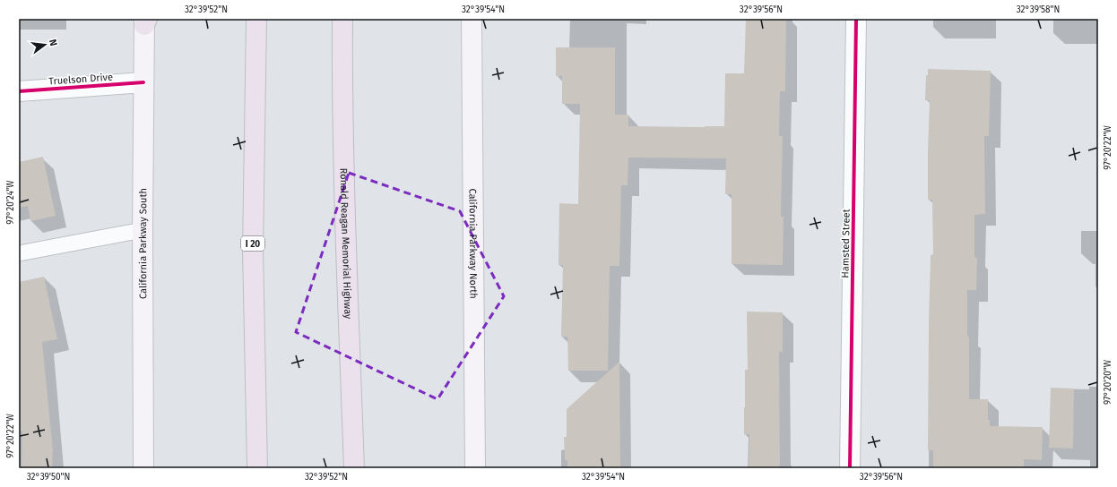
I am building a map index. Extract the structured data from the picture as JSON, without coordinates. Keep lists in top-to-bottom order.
{
  "streets": {
    "highway": ["I 20", "Ronald Reagan Memorial Highway"],
    "main road": ["California Parkway South", "California Parkway North"],
    "street": ["Truelson Drive", "Hamsted Street"]
  },
  "crossings": [
    ["Truelson Drive", "California Parkway South"]
  ],
  "north": "right",
  "coordinates": [
    "32°39'52\"N",
    "32°39'54\"N",
    "32°39'56\"N",
    "32°39'58\"N",
    "97°20'22\"W",
    "97°20'24\"W",
    "97°20'20\"W",
    "32°39'50\"N"
  ]
}
